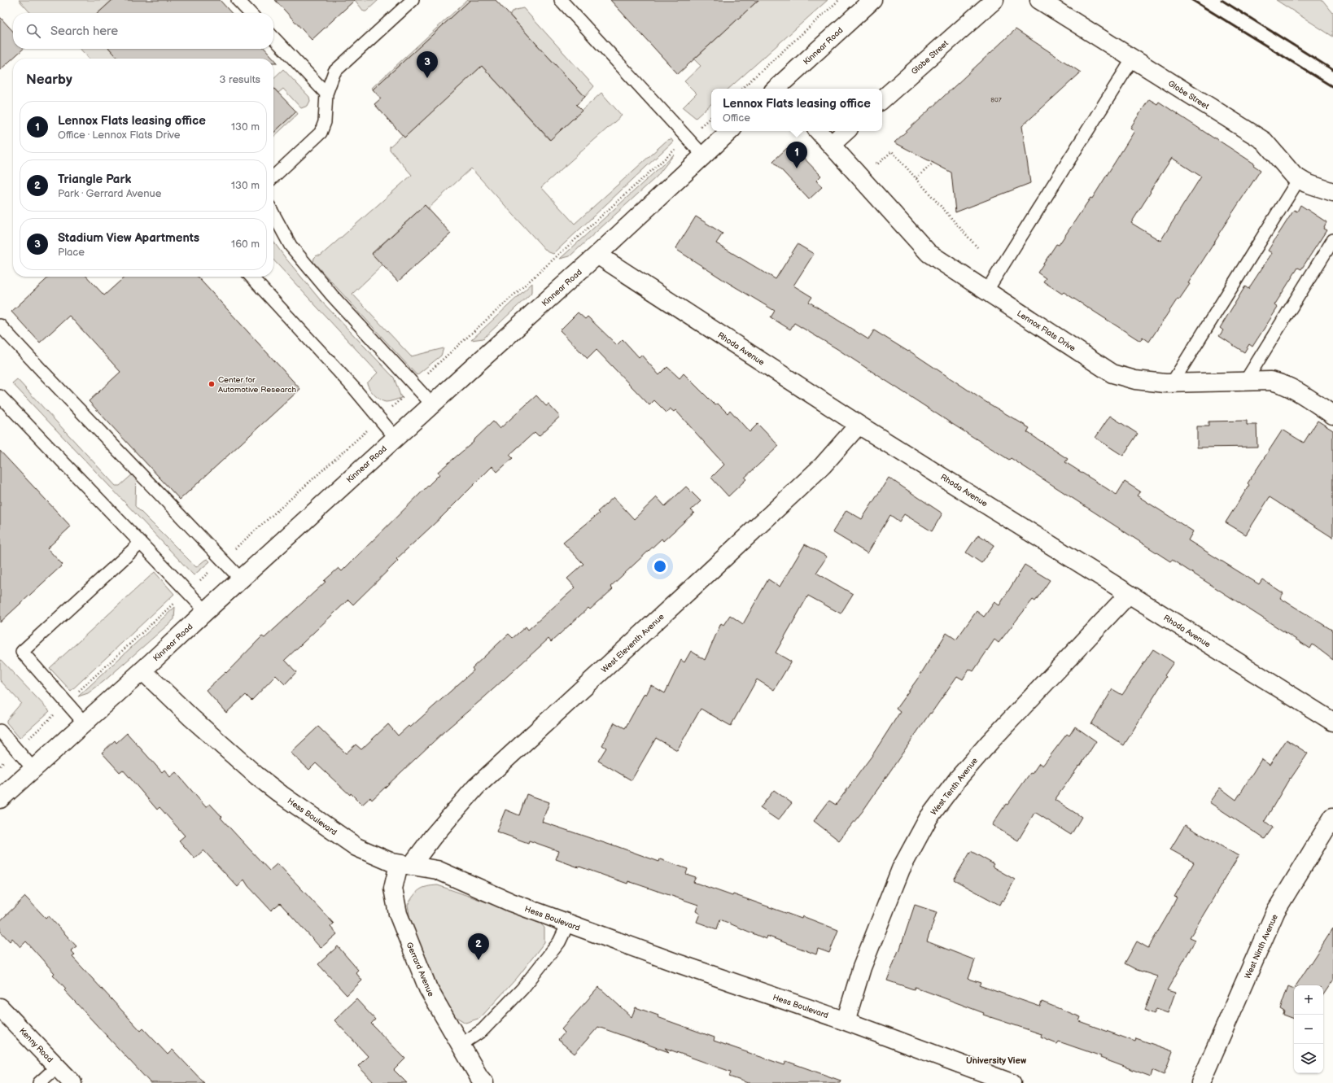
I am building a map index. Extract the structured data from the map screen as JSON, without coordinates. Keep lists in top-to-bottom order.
{
  "streets": {
    "street": [
      "Kinnear Road",
      "Globe Street",
      "Lennox Flats Drive",
      "Rhoda Avenue",
      "West Eleventh Avenue",
      "West Tenth Avenue",
      "Hess Boulevard",
      "West Ninth Avenue",
      "Gerrard Avenue",
      "Kenny Road"
    ]
  },
  "crossings": [
    ["Kinnear Road", "Rhoda Avenue"],
    ["Kinnear Road", "Hess Boulevard"],
    ["Rhoda Avenue", "West Eleventh Avenue"],
    ["Rhoda Avenue", "West Tenth Avenue"],
    ["West Eleventh Avenue", "Hess Boulevard"],
    ["West Eleventh Avenue", "Gerrard Avenue"],
    ["West Tenth Avenue", "Hess Boulevard"],
    ["Hess Boulevard", "Gerrard Avenue"]
  ],
  "districts": ["University View"],
  "places": ["Center for Automotive Research"],
  "house_numbers": ["807"],
  "page": {
    "search": "Search here",
    "pins": ["3", "1", "2"],
    "heading": ["Nearby", "3 results"],
    "popup": ["Lennox Flats leasing office", "Office"],
    "list": [
      {
        "mark": "1",
        "name": "Lennox Flats leasing office",
        "note": "Office · Lennox Flats Drive",
        "value": "130 m"
      },
      {
        "mark": "2",
        "name": "Triangle Park",
        "note": "Park · Gerrard Avenue",
        "value": "130 m"
      },
      {
        "mark": "3",
        "name": "Stadium View Apartments",
        "note": "Place",
        "value": "160 m"
      }
    ],
    "map_buttons": ["+", "−"]
  }
}
